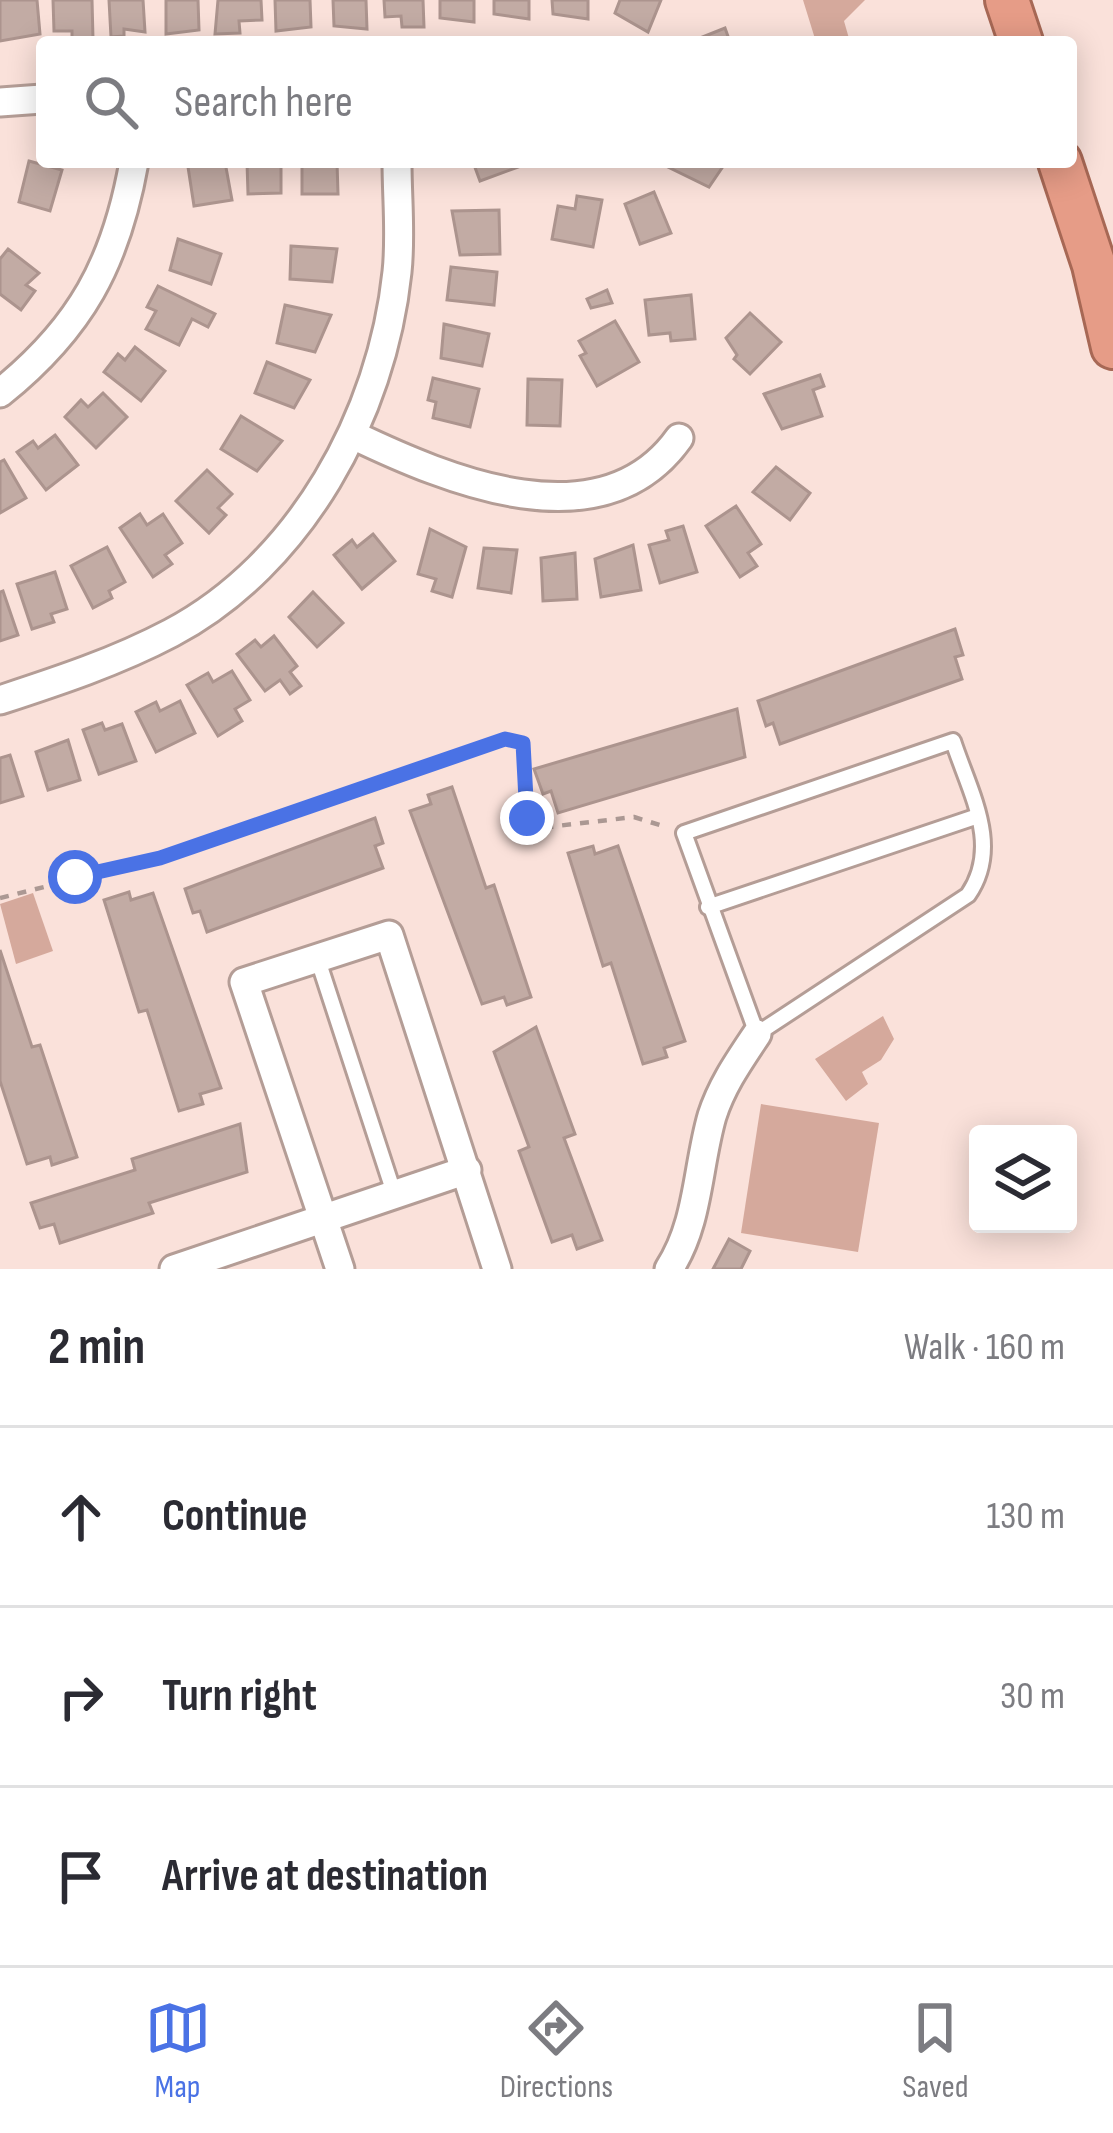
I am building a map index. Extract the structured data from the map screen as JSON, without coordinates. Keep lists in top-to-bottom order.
{
  "page": {
    "search": "Search here",
    "heading": ["2 min", "Walk · 160 m"],
    "list": [
      ["Continue", "130 m"],
      ["Turn right", "30 m"],
      "Arrive at destination"
    ],
    "nav": ["Map", "Directions", "Saved"]
  }
}
